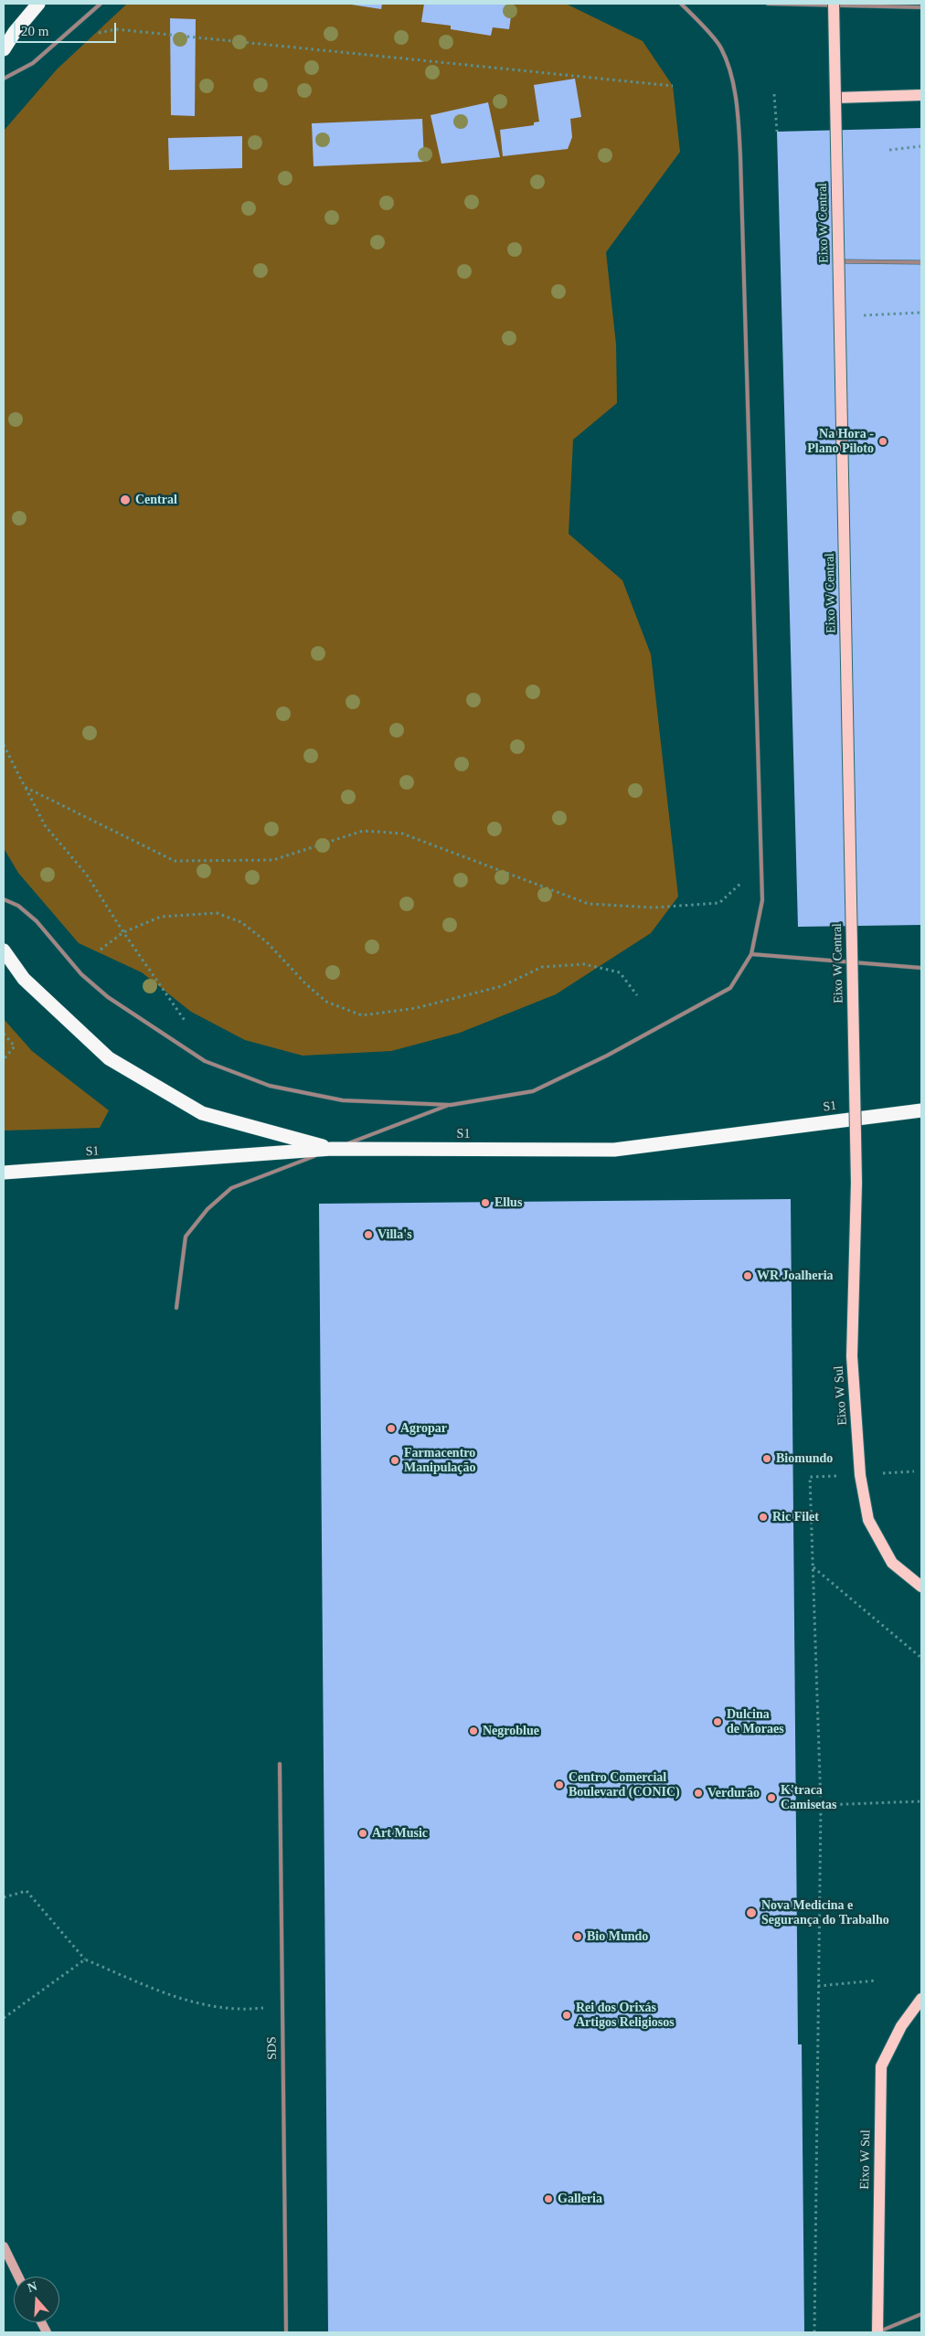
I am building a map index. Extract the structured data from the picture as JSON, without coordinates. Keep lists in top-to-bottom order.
{
  "streets": {
    "highway": ["S1"],
    "main road": ["Eixo W Central", "Eixo W Sul"],
    "lane": ["SDS"]
  },
  "crossings": [
    ["Eixo W Central", "Eixo W Sul"]
  ],
  "places": [
    "Na Hora - Plano Piloto",
    "Central",
    "Ellus",
    "Villa's",
    "WR Joalheria",
    "Agropar",
    "Biomundo",
    "Farmacentro Manipulação",
    "Ric Filet",
    "Dulcina de Moraes",
    "Negroblue",
    "Centro Comercial Boulevard (CONIC)",
    "Verdurão",
    "K'traca Camisetas",
    "Art Music",
    "Nova Medicina e Segurança do Trabalho",
    "Bio Mundo",
    "Rei dos Orixás Artigos Religiosos",
    "Galleria"
  ],
  "scale_bar": "20 m",
  "north": "top"
}
